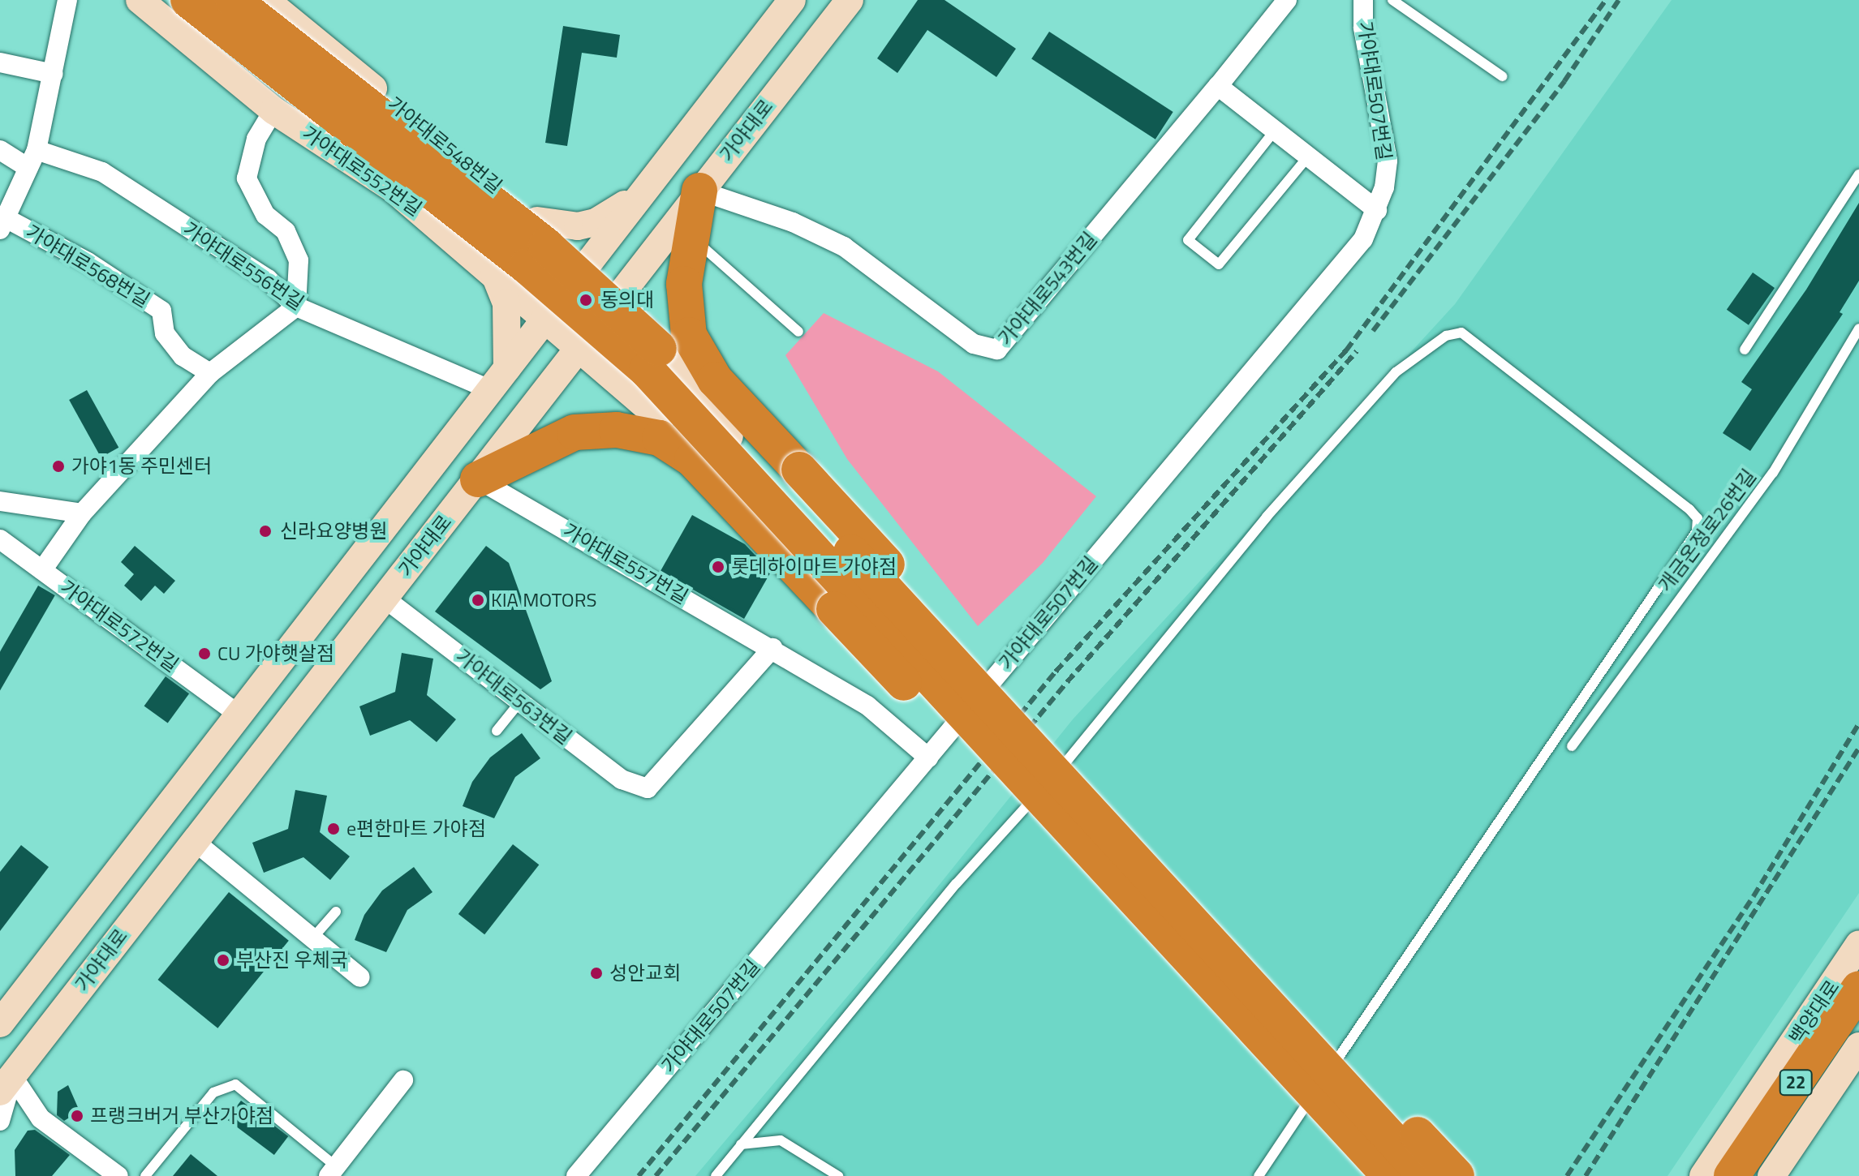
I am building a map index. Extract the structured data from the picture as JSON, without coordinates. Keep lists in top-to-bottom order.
{
  "streets": {
    "highway": ["22"],
    "main road": [
      "가야대로",
      "가야대로548번길",
      "가야대로552번길",
      "백양대로"
    ],
    "street": [
      "가야대로507번길",
      "가야대로568번길",
      "가야대로556번길",
      "가야대로543번길",
      "가야대로557번길",
      "가야대로572번길",
      "가야대로563번길"
    ],
    "lane": ["개금온정로26번길"]
  },
  "crossings": [
    ["가야대로507번길", "가야대로557번길"],
    ["가야대로", "가야대로548번길"],
    ["가야대로", "가야대로552번길"],
    ["가야대로", "가야대로543번길"],
    ["가야대로", "가야대로557번길"],
    ["가야대로", "가야대로563번길"],
    ["가야대로548번길", "가야대로552번길"],
    ["가야대로557번길", "가야대로563번길"]
  ],
  "places": [
    "동의대",
    "가야1동 주민센터",
    "신라요양병원",
    "롯데하이마트 가야점",
    "KIA MOTORS",
    "CU 가야햇살점",
    "e편한마트 가야점",
    "부산진 우체국",
    "성안교회",
    "프랭크버거 부산가야점"
  ]
}
